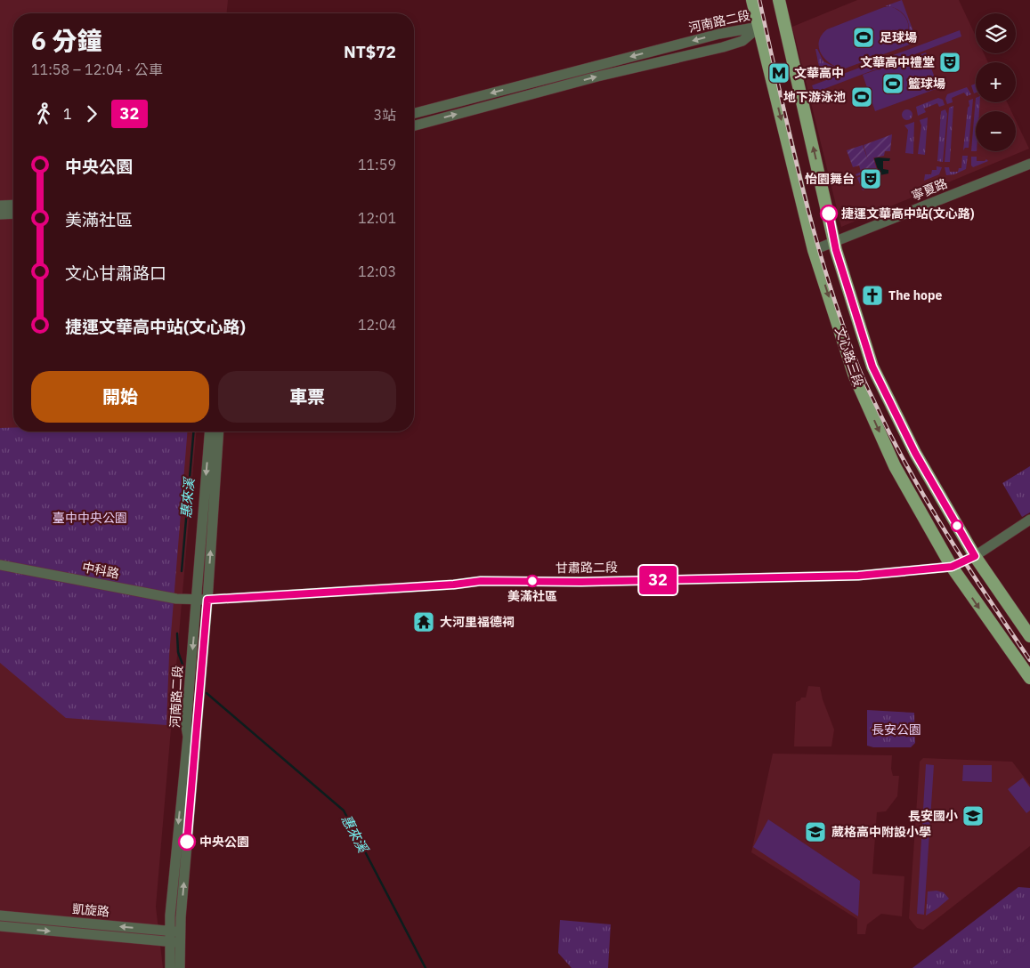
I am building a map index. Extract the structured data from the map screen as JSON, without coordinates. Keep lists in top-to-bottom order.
{
  "streets": {
    "main road": ["文心路三段"],
    "street": [
      "河南路二段",
      "寧夏路",
      "甘肅路二段",
      "中科路",
      "凱旋路"
    ]
  },
  "crossings": [
    ["河南路二段", "文心路三段"],
    ["河南路二段", "甘肅路二段"],
    ["河南路二段", "中科路"],
    ["河南路二段", "凱旋路"],
    ["寧夏路", "文心路三段"],
    ["文心路三段", "甘肅路二段"],
    ["甘肅路二段", "中科路"]
  ],
  "water": ["惠來溪"],
  "parks": ["臺中中央公園", "長安公園"],
  "places": {
    "sports": ["足球場", "籃球場", "地下游泳池"],
    "theatre": ["文華高中禮堂", "怡園舞台"],
    "metro station": ["文華高中"],
    "other": ["捷運文華高中站(文心路)", "美滿社區", "中央公園"],
    "church": ["The hope"],
    "temple": ["大河里福德祠"],
    "school or university": ["長安國小", "葳格高中附設小學"]
  },
  "lines": ["bus line 32"],
  "page": {
    "on_map": "32",
    "map_buttons": ["+", "−"],
    "heading": ["6 分鐘", "11:58 – 12:04 · 公車", "NT$72"],
    "legs": ["1", "32", "3站"],
    "list": [
      {
        "name": "中央公園",
        "value": "11:59"
      },
      {
        "name": "美滿社區",
        "value": "12:01"
      },
      {
        "name": "文心甘肅路口",
        "value": "12:03"
      },
      {
        "name": "捷運文華高中站(文心路)",
        "value": "12:04"
      }
    ],
    "buttons": ["開始", "車票"]
  }
}
